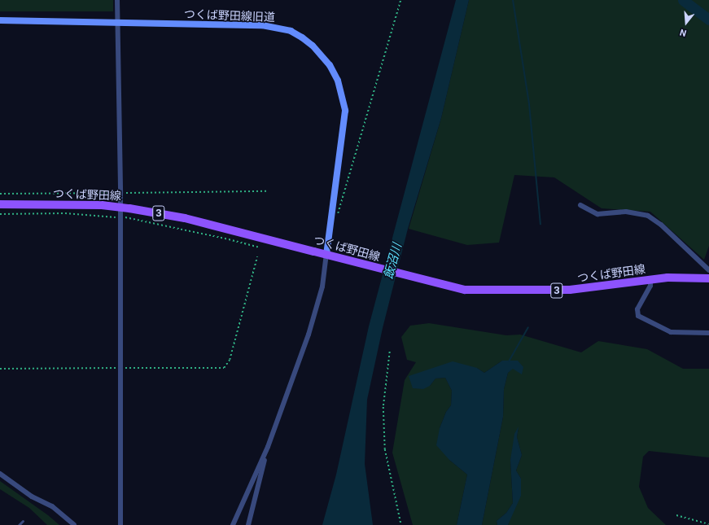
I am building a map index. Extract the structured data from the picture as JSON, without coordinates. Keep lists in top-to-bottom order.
{
  "streets": {
    "main road": ["つくば野田線", "3"],
    "street": ["つくば野田線旧道"]
  },
  "crossings": [
    ["つくば野田線旧道", "つくば野田線"]
  ],
  "water": ["飯沼川"],
  "north": "bottom"
}
